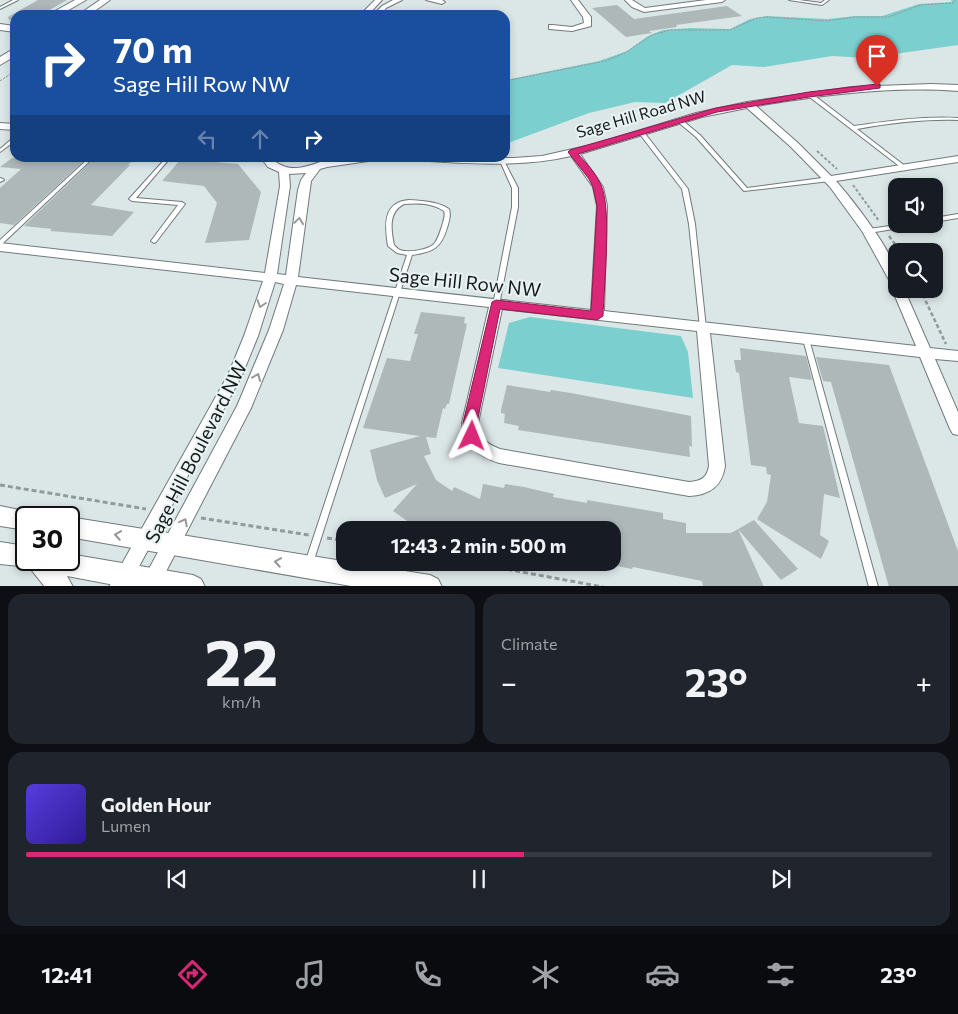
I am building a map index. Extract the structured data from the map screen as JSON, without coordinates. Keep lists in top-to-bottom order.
{
  "streets": {
    "street": ["Sage Hill Road NW", "Sage Hill Row NW", "Sage Hill Boulevard NW"]
  },
  "crossings": [
    ["Sage Hill Row NW", "Sage Hill Boulevard NW"]
  ],
  "page": {
    "turn": ["70 m", "Sage Hill Row NW"],
    "limit": "30",
    "trip": "12:43 · 2 min · 500 m",
    "tile": [
      ["22", "km/h"],
      "Climate"
    ],
    "heat": ["−", "23°", "+"],
    "song": ["Golden Hour", "Lumen"],
    "tabs": ["12:41", "23°"]
  }
}
